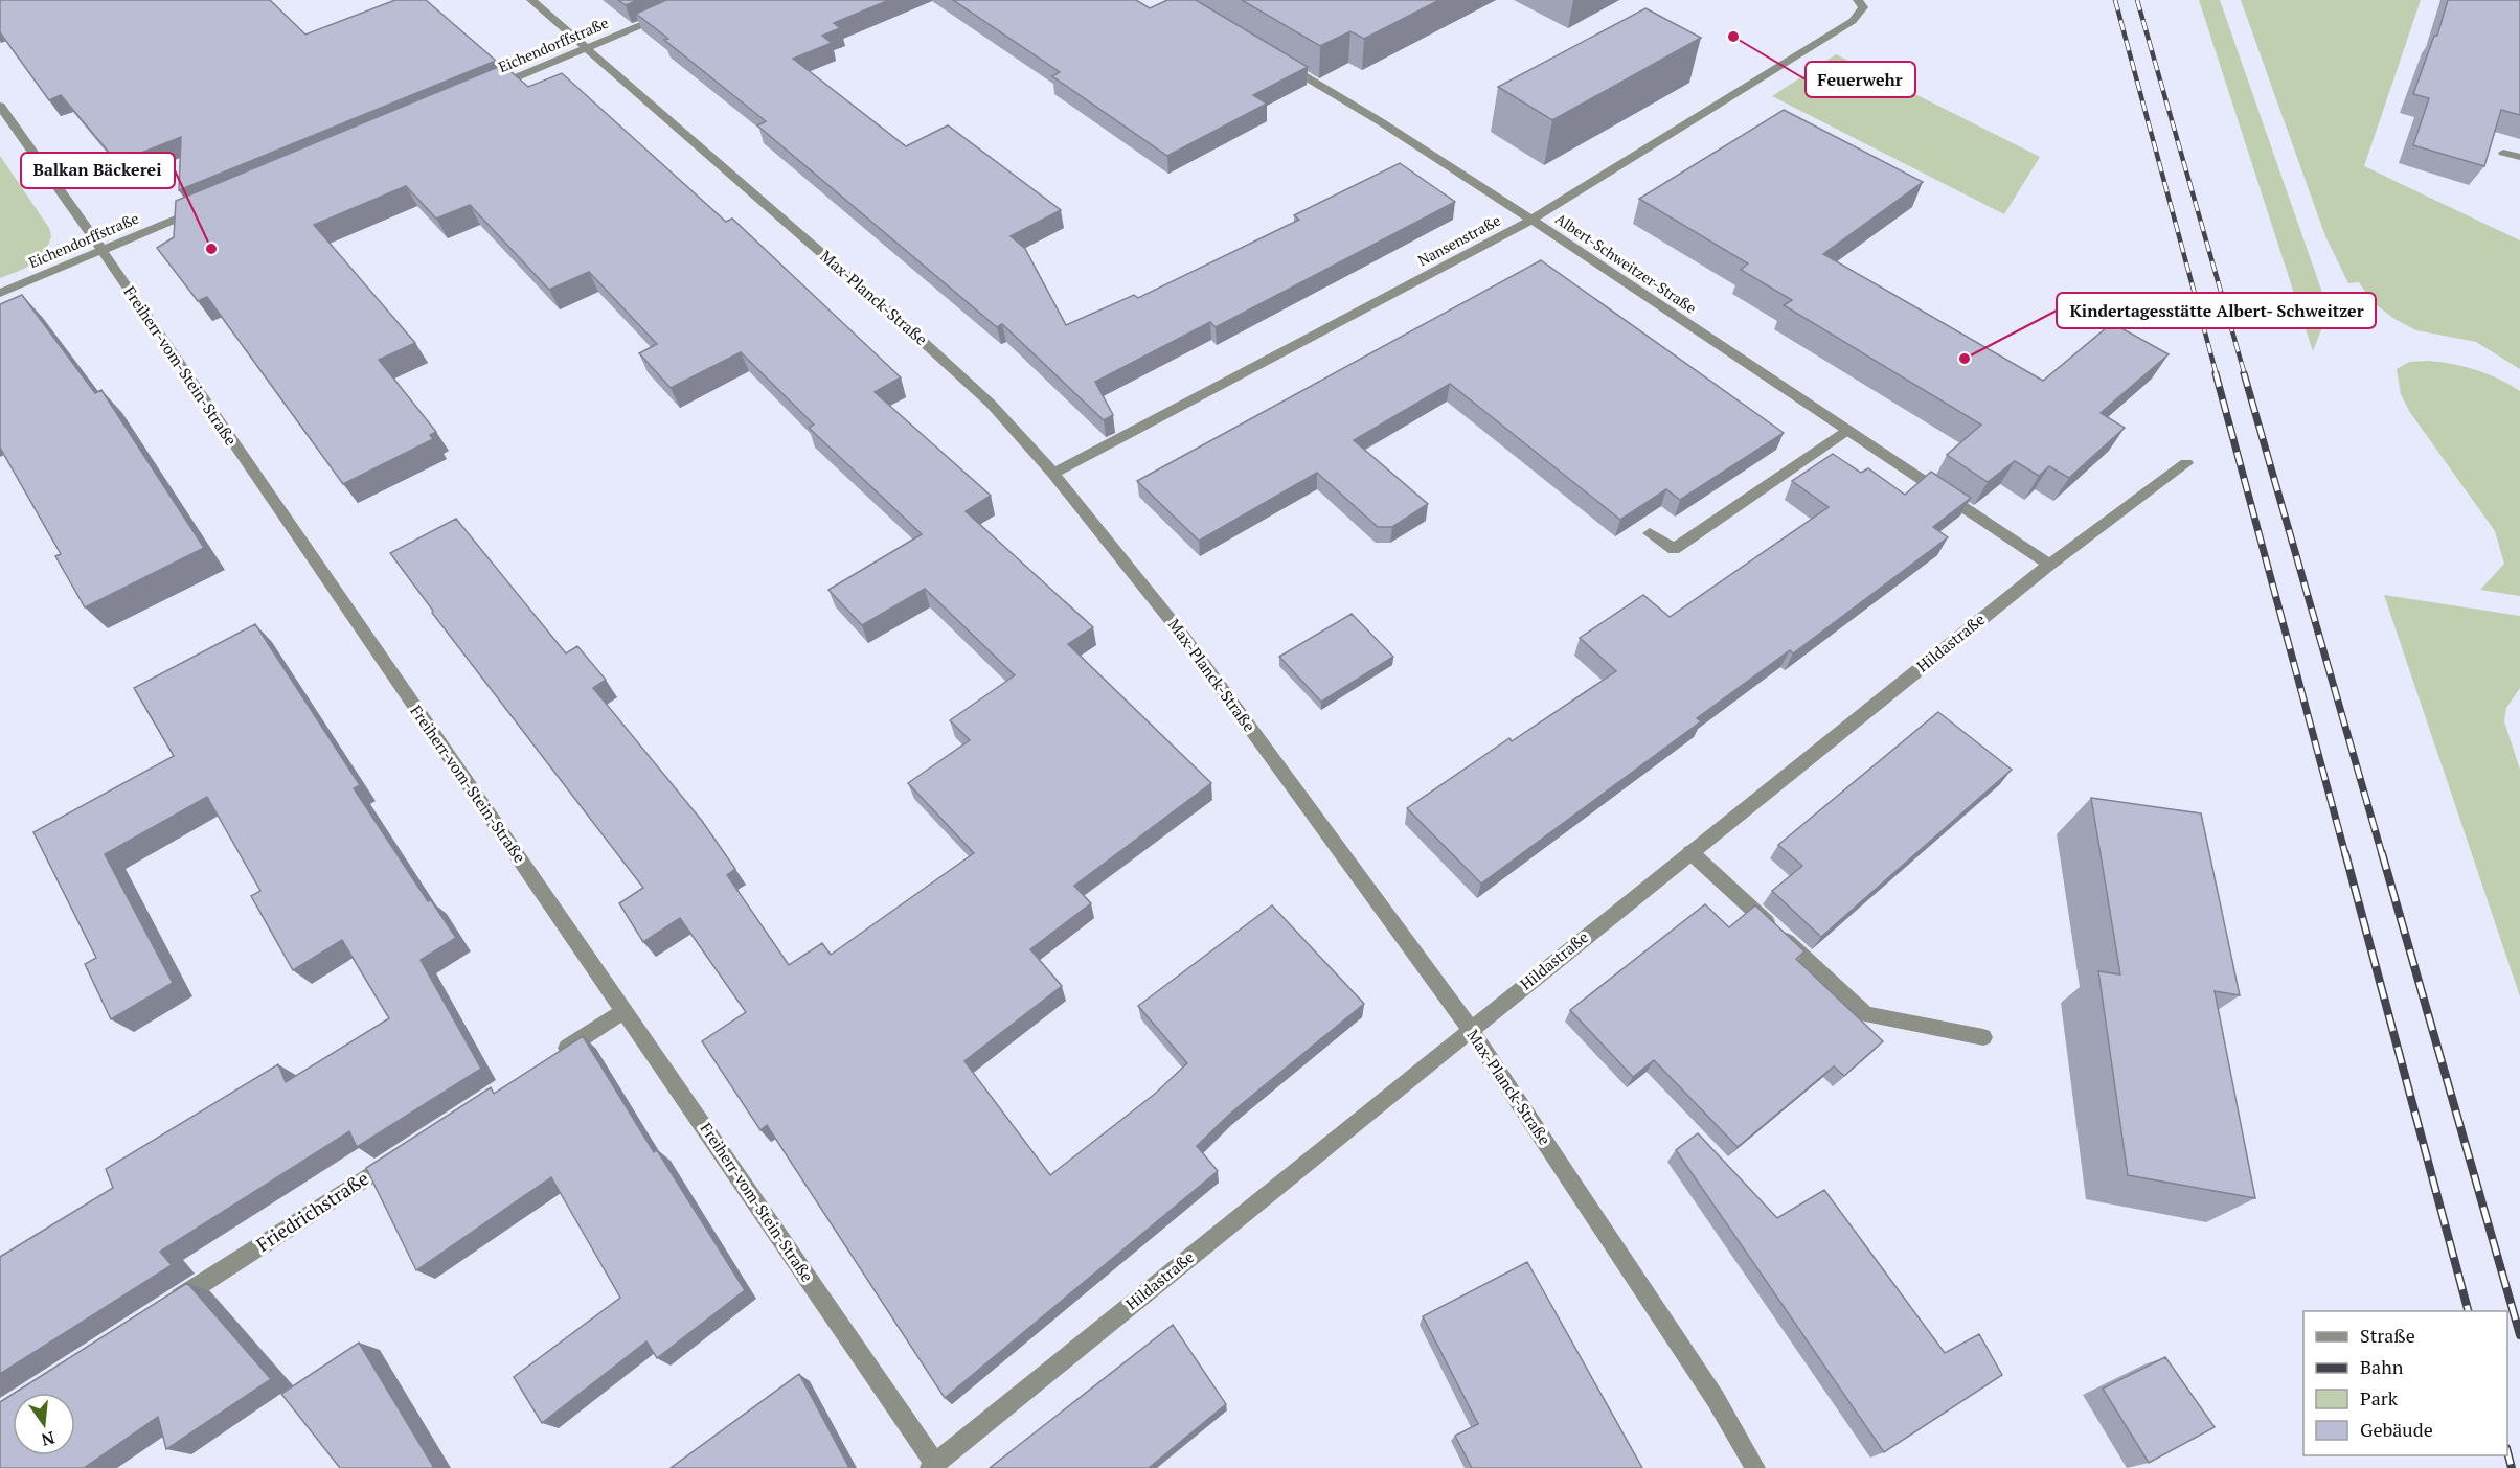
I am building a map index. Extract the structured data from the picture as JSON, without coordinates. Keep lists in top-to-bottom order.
{
  "streets": {
    "street": [
      "Eichendorffstraße",
      "Nansenstraße",
      "Albert-Schweitzer-Straße",
      "Max-Planck-Straße",
      "Freiherr-vom-Stein-Straße",
      "Hildastraße",
      "Friedrichstraße"
    ]
  },
  "crossings": [
    ["Eichendorffstraße", "Max-Planck-Straße"],
    ["Eichendorffstraße", "Freiherr-vom-Stein-Straße"],
    ["Nansenstraße", "Albert-Schweitzer-Straße"],
    ["Nansenstraße", "Max-Planck-Straße"],
    ["Albert-Schweitzer-Straße", "Hildastraße"],
    ["Max-Planck-Straße", "Hildastraße"],
    ["Freiherr-vom-Stein-Straße", "Hildastraße"]
  ],
  "places": ["Feuerwehr", "Balkan Bäckerei", "Kindertagesstätte Albert- Schweitzer"],
  "legend": [
    "Straße",
    "Bahn",
    "Park",
    "Gebäude"
  ],
  "north": "bottom"
}
